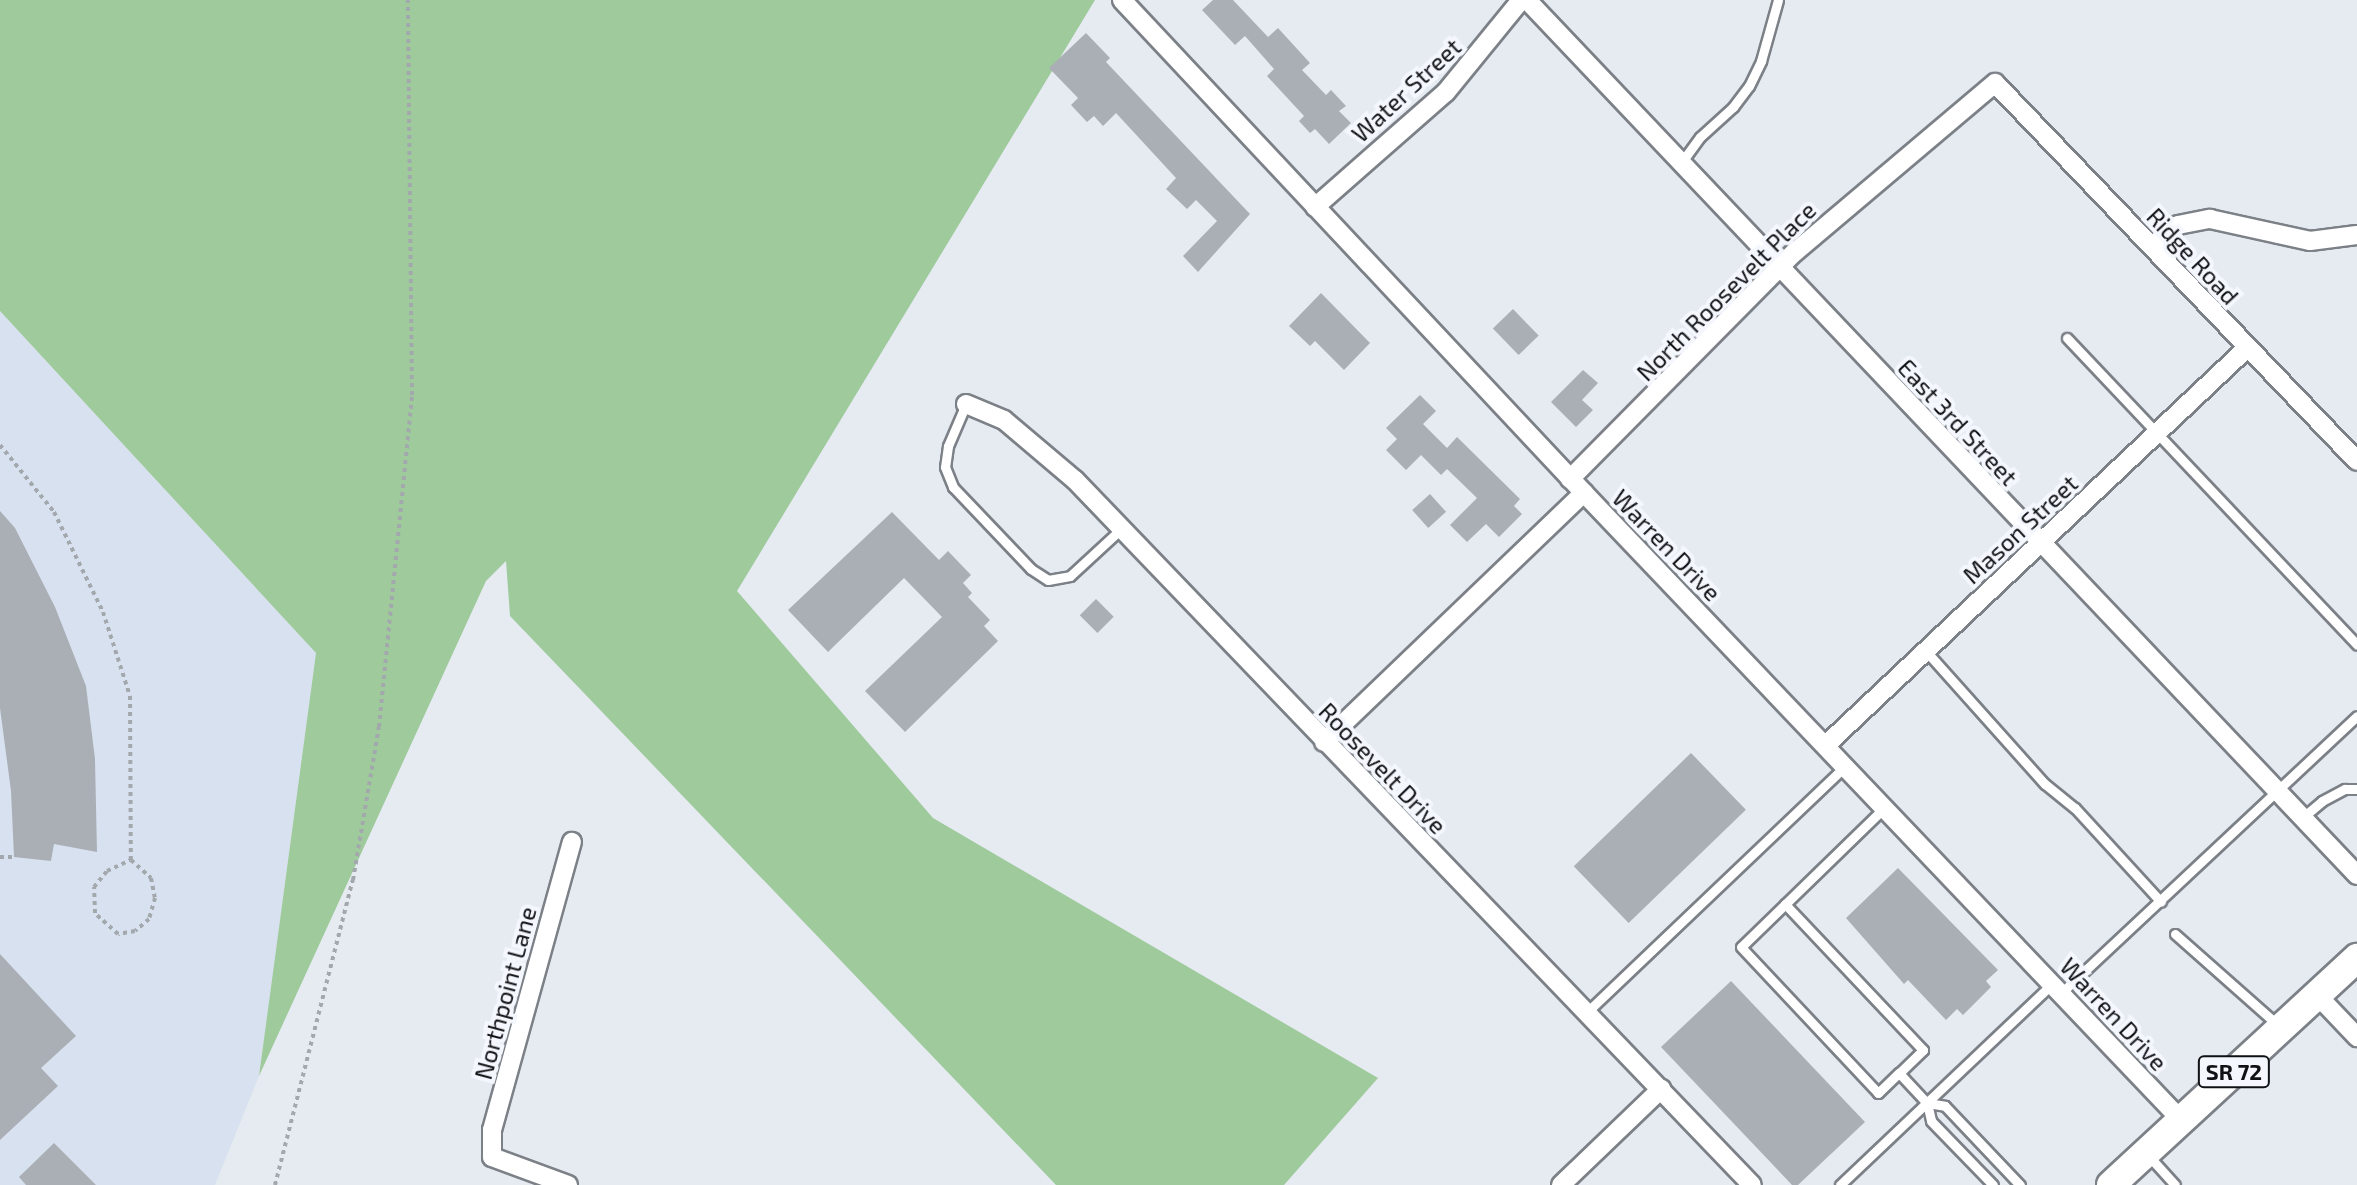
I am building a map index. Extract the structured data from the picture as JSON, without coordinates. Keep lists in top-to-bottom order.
{
  "streets": {
    "main road": ["SR 72"],
    "street": [
      "Water Street",
      "Ridge Road",
      "North Roosevelt Place",
      "East 3rd Street",
      "Mason Street",
      "Warren Drive",
      "Roosevelt Drive",
      "Northpoint Lane"
    ]
  },
  "crossings": [
    ["Water Street", "East 3rd Street"],
    ["Water Street", "Warren Drive"],
    ["Ridge Road", "North Roosevelt Place"],
    ["Ridge Road", "Mason Street"],
    ["North Roosevelt Place", "East 3rd Street"],
    ["North Roosevelt Place", "Warren Drive"],
    ["East 3rd Street", "Mason Street"],
    ["Mason Street", "Warren Drive"],
    ["Warren Drive", "SR 72"]
  ]
}
